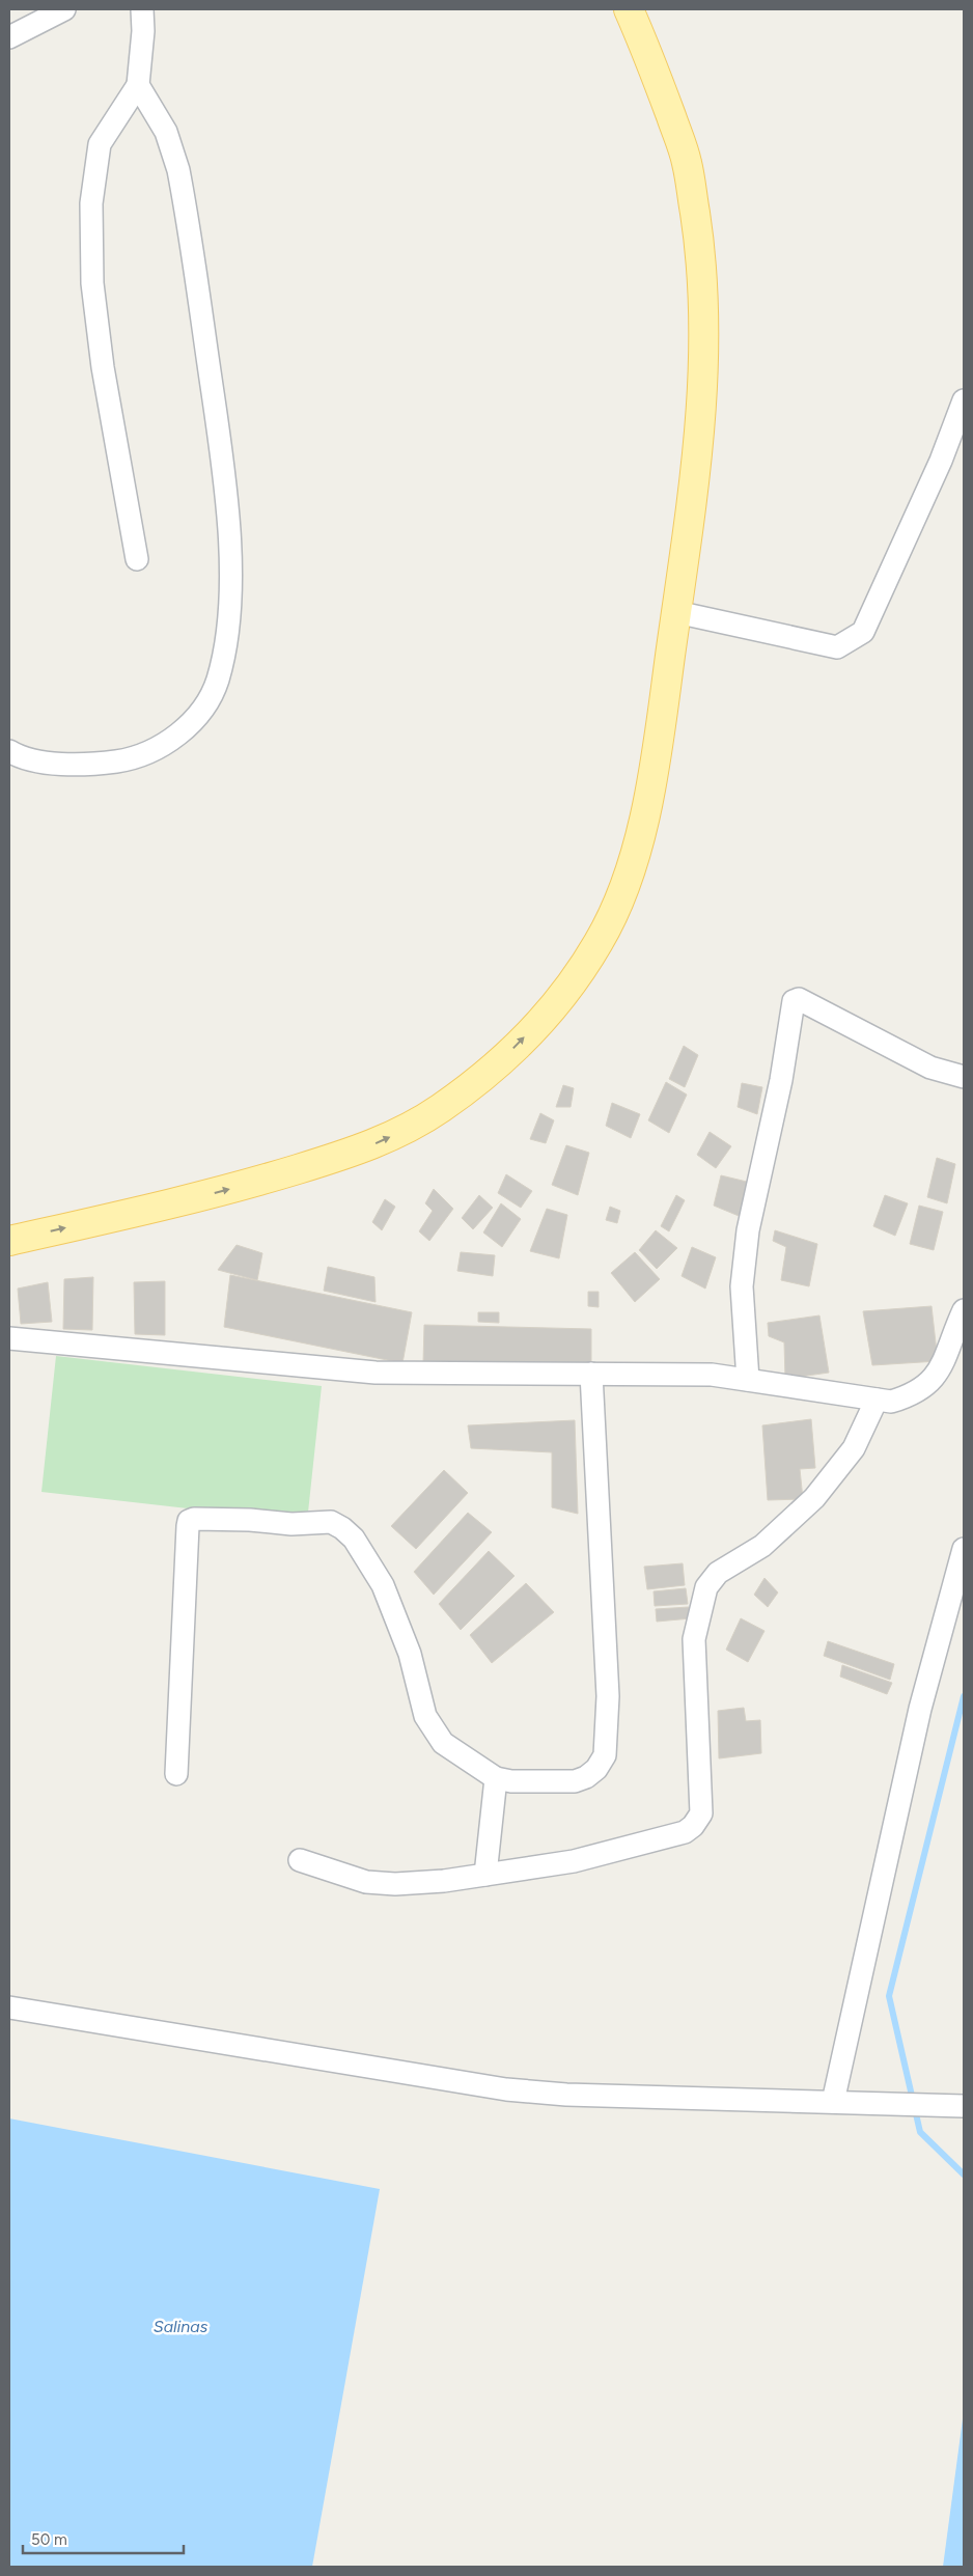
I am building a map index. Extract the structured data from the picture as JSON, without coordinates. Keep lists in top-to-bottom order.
{
  "water": ["Salinas"],
  "scale_bar": "50 m"
}
